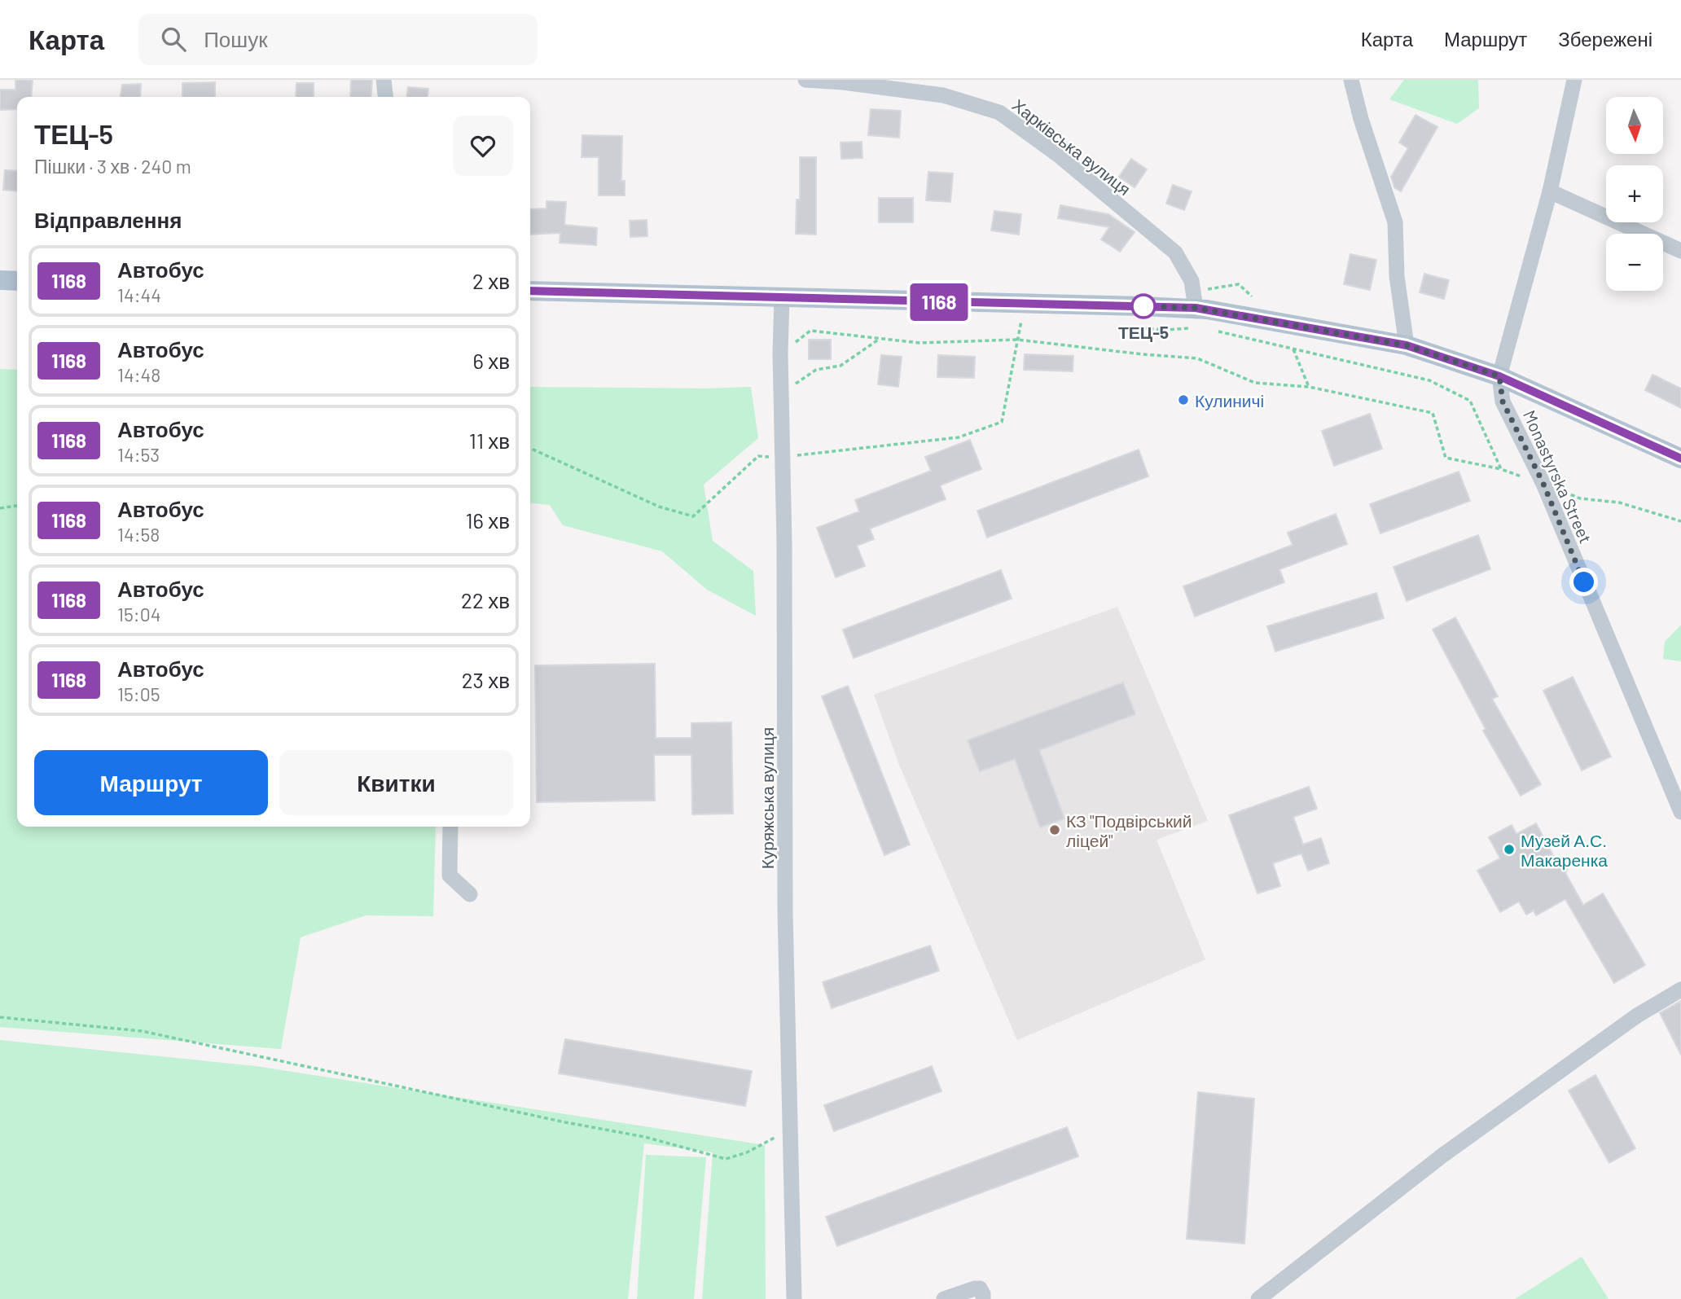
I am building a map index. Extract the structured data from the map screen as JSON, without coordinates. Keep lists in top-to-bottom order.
{
  "streets": {
    "street": ["Харківська вулиця", "Monastyrska Street", "Куряжська вулиця"]
  },
  "places": [
    "ТЕЦ-5",
    "Кулиничі",
    "КЗ \"Подвірський ліцей\"",
    "Музей А.С. Макаренка"
  ],
  "lines": ["bus line 1168"],
  "north": "bottom",
  "page": {
    "header": "Карта",
    "search": "Пошук",
    "nav": ["Карта", "Маршрут", "Збережені"],
    "on_map": "1168",
    "map_buttons": ["+", "−"],
    "heading": [
      ["ТЕЦ-5", "Пішки · 3 хв · 240 m"],
      "Відправлення"
    ],
    "list": [
      {
        "mark": "1168",
        "name": "Автобус",
        "note": "14:44",
        "value": "2 хв"
      },
      {
        "mark": "1168",
        "name": "Автобус",
        "note": "14:48",
        "value": "6 хв"
      },
      {
        "mark": "1168",
        "name": "Автобус",
        "note": "14:53",
        "value": "11 хв"
      },
      {
        "mark": "1168",
        "name": "Автобус",
        "note": "14:58",
        "value": "16 хв"
      },
      {
        "mark": "1168",
        "name": "Автобус",
        "note": "15:04",
        "value": "22 хв"
      },
      {
        "mark": "1168",
        "name": "Автобус",
        "note": "15:05",
        "value": "23 хв"
      }
    ],
    "buttons": ["Маршрут", "Квитки"]
  }
}
